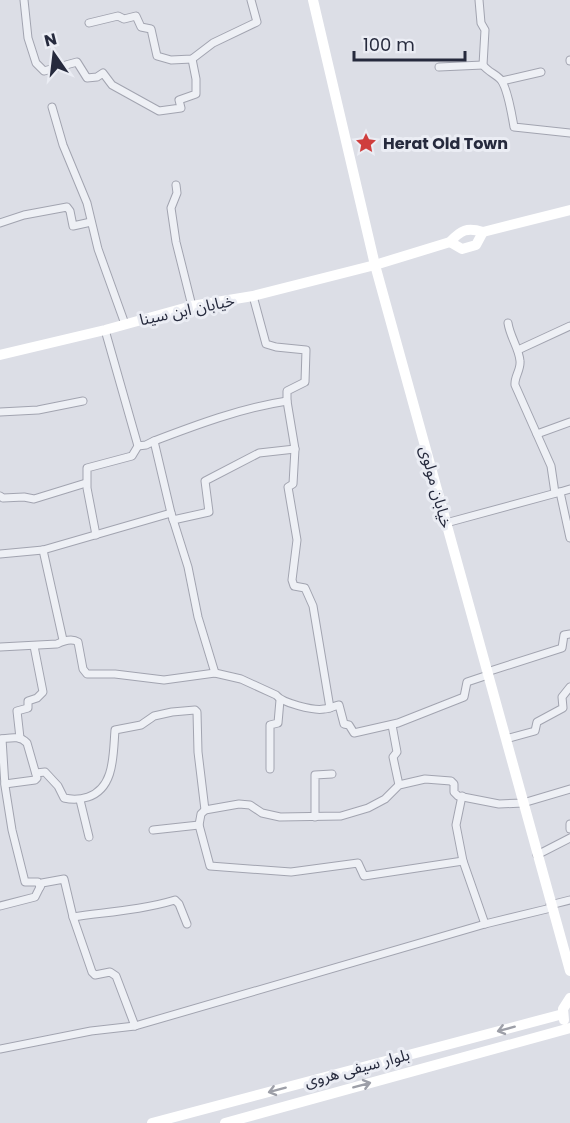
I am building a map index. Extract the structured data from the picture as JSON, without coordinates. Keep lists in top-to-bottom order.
{
  "streets": {
    "street": ["خیابان ابن سینا", "خیابان مولوی", "بلوار سیفی هروی"]
  },
  "crossings": [
    ["خیابان ابن سینا", "خیابان مولوی"]
  ],
  "places": {
    "place": ["Herat Old Town"]
  },
  "scale_bar": "100 m",
  "north": "top"
}
